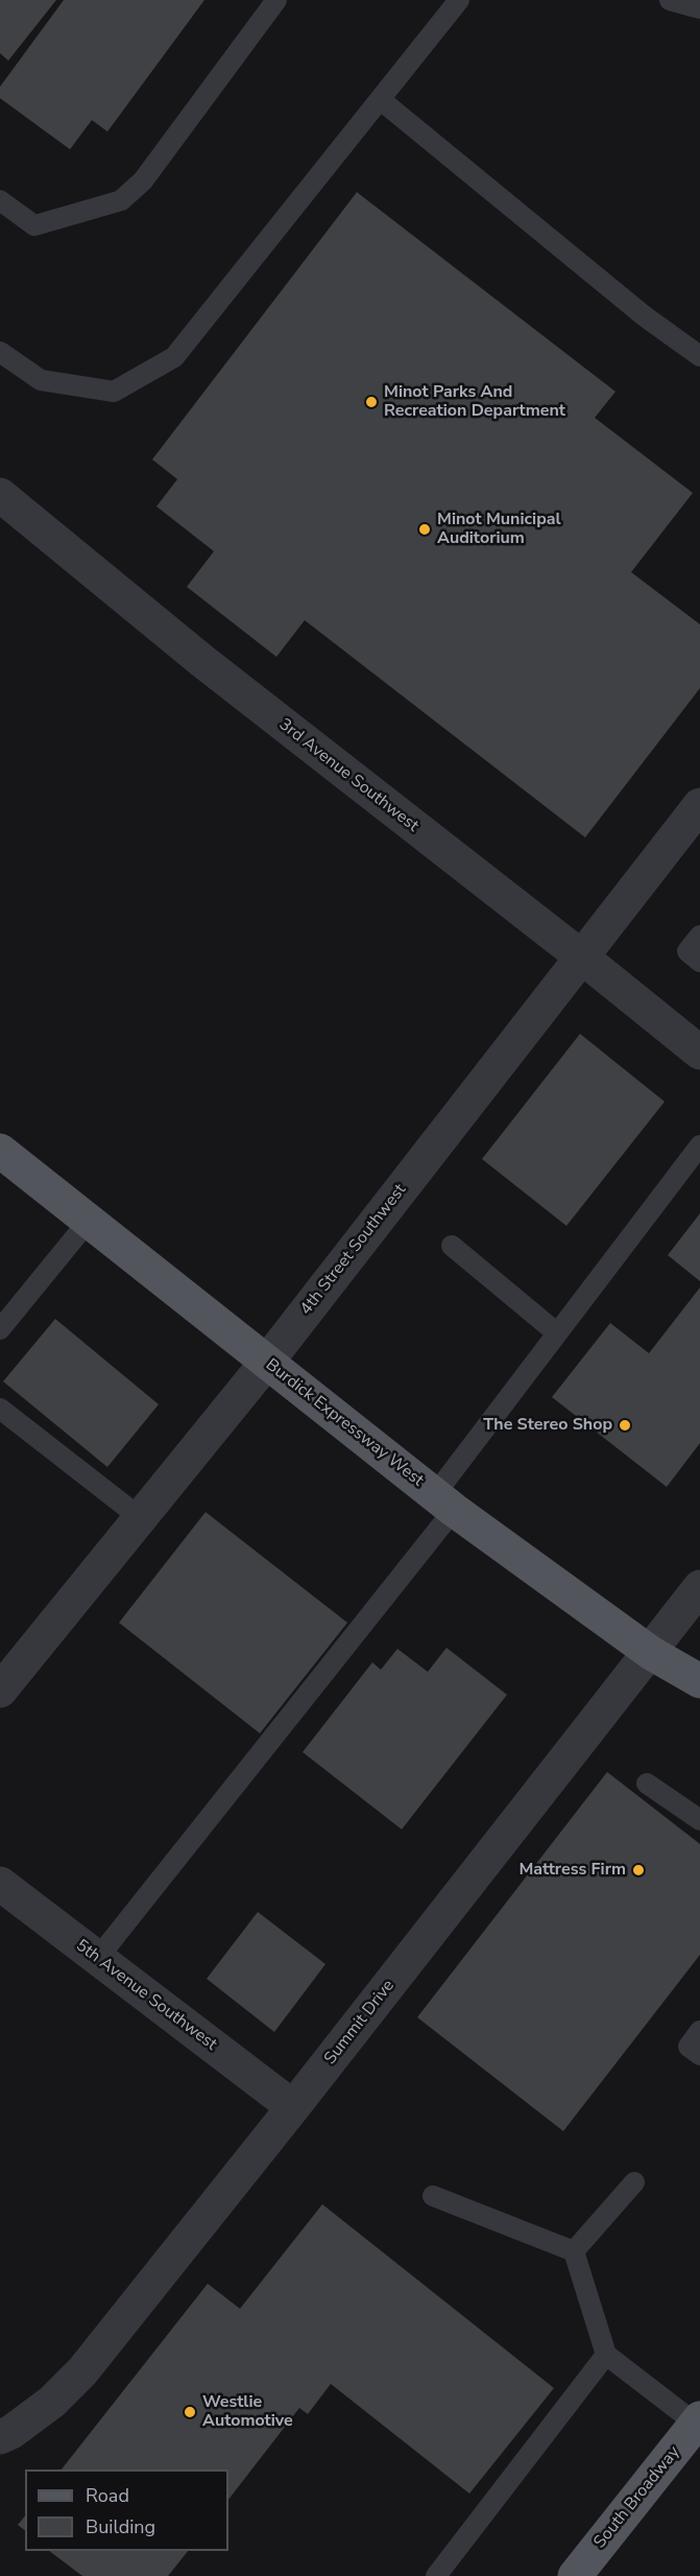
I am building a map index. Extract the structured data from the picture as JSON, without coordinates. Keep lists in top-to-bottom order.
{
  "streets": {
    "main road": ["Burdick Expressway West", "South Broadway"],
    "street": [
      "3rd Avenue Southwest",
      "4th Street Southwest",
      "5th Avenue Southwest",
      "Summit Drive"
    ]
  },
  "crossings": [
    ["3rd Avenue Southwest", "4th Street Southwest"],
    ["4th Street Southwest", "Burdick Expressway West"],
    ["Burdick Expressway West", "Summit Drive"],
    ["5th Avenue Southwest", "Summit Drive"]
  ],
  "places": [
    "Minot Parks And Recreation Department",
    "Minot Municipal Auditorium",
    "The Stereo Shop",
    "Mattress Firm",
    "Westlie Automotive"
  ],
  "legend": ["Road", "Building"]
}
